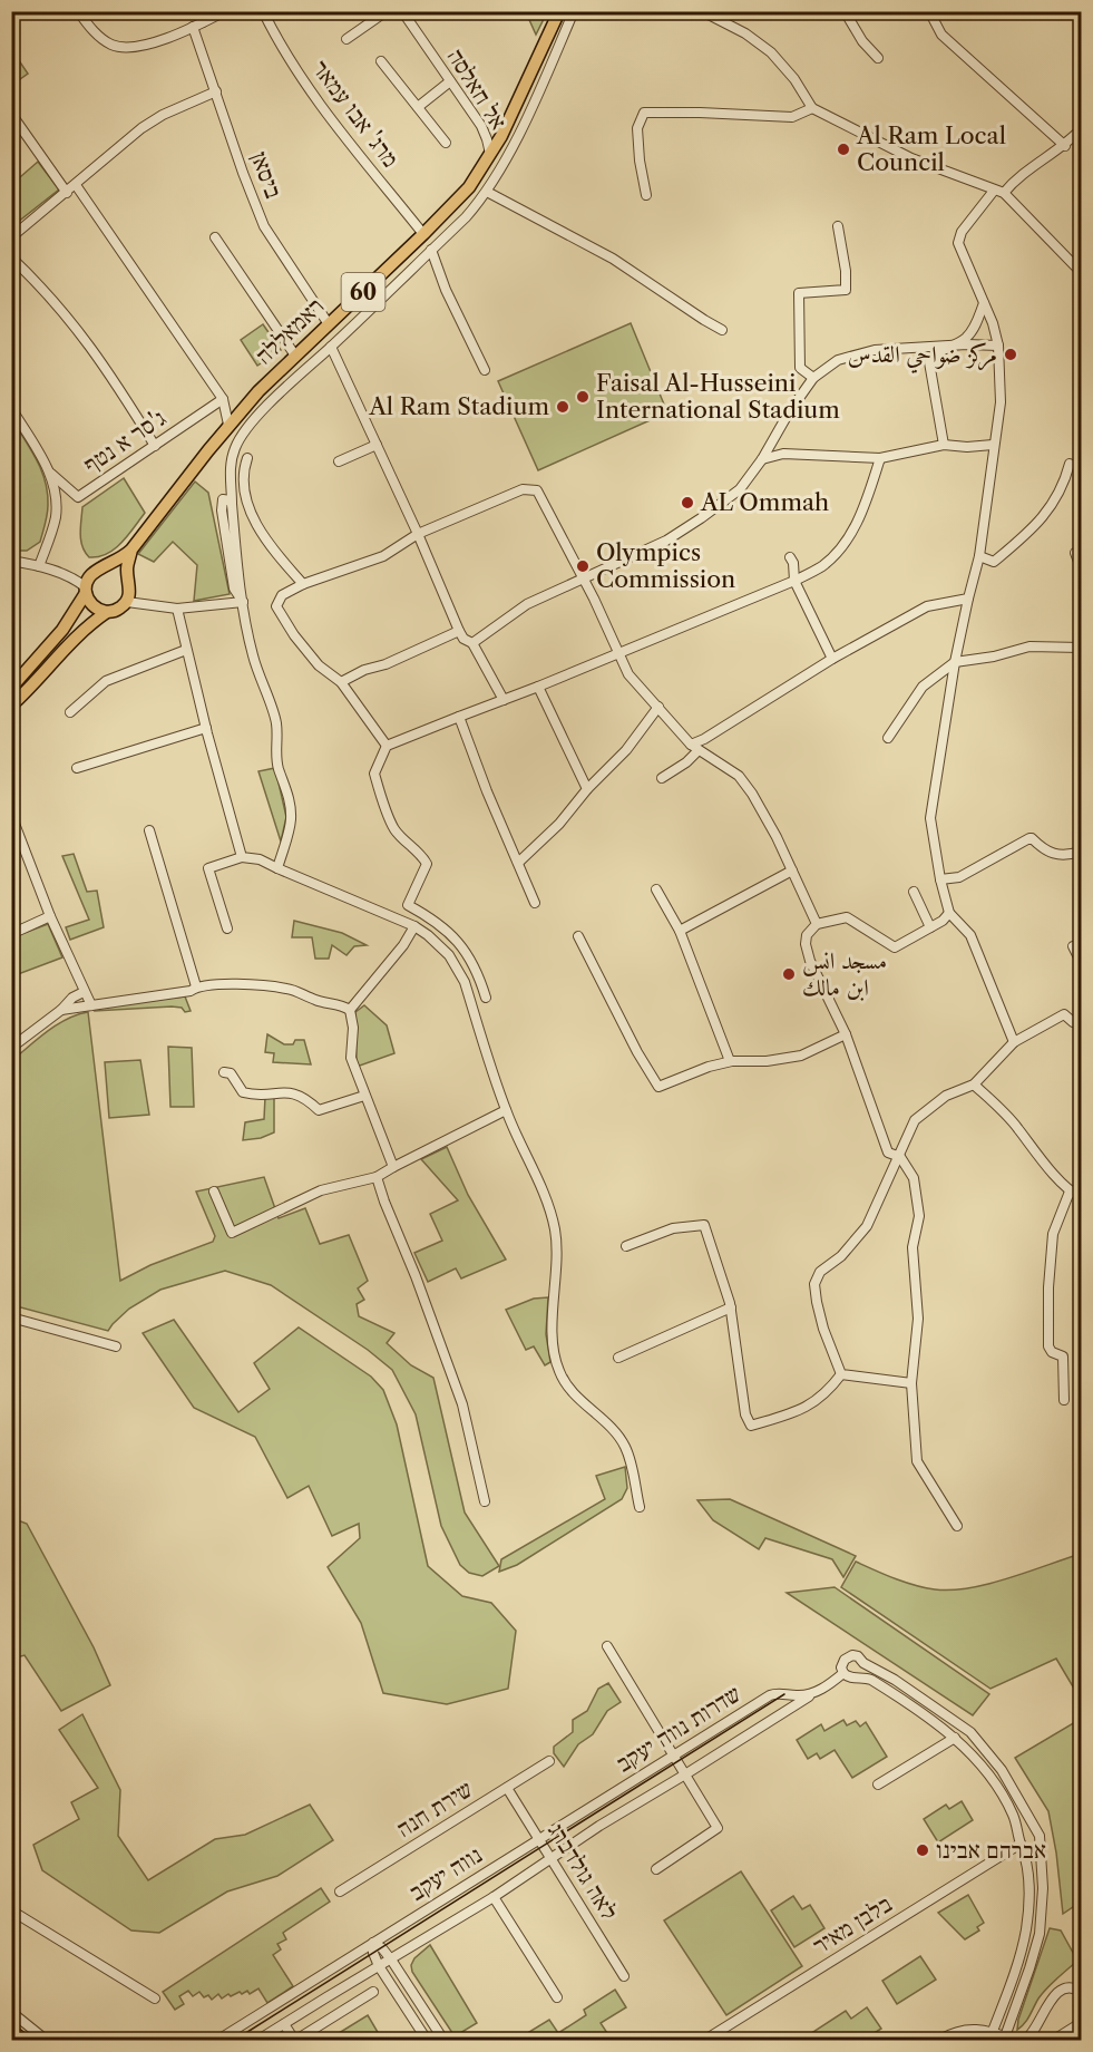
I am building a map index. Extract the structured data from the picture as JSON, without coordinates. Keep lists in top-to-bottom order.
{
  "streets": {
    "highway": ["60", "ראמאללה"],
    "street": [
      "אל חאלסה",
      "מרג' אבו עמאר",
      "ביסאן",
      "ג'סר א נטף",
      "שדרות נווה יעקב",
      "שירת חנה",
      "לאה גולדברג",
      "נווה יעקב",
      "בלבן מאיר"
    ]
  },
  "crossings": [
    ["אל חאלסה", "ראמאללה"],
    ["מרג' אבו עמאר", "ראמאללה"],
    ["ביסאן", "ראמאללה"],
    ["60", "ראמאללה"],
    ["שדרות נווה יעקב", "לאה גולדברג"],
    ["שדרות נווה יעקב", "נווה יעקב"],
    ["שירת חנה", "לאה גולדברג"],
    ["לאה גולדברג", "נווה יעקב"]
  ],
  "places": [
    "Al Ram Local Council",
    "مركز ضواحي القدس",
    "Faisal Al-Husseini International Stadium",
    "Al Ram Stadium",
    "AL Ommah",
    "Olympics Commission",
    "مسجد انس ابن مالك",
    "אברהם אבינו"
  ]
}
